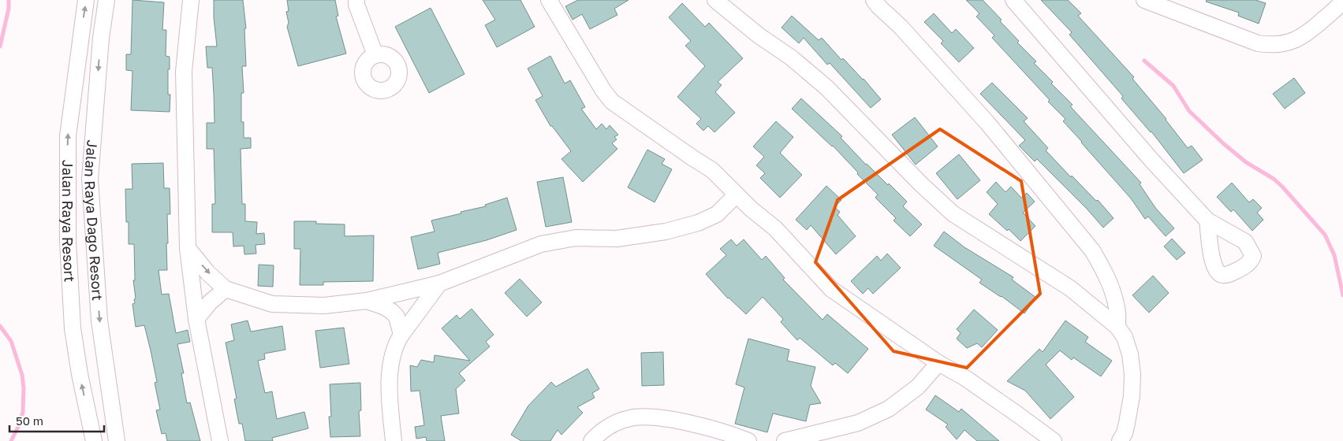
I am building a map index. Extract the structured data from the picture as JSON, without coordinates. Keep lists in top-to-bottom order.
{
  "streets": {
    "street": ["Jalan Raya Dago Resort", "Jalan Raya Resort"]
  },
  "scale_bar": "50 m"
}
